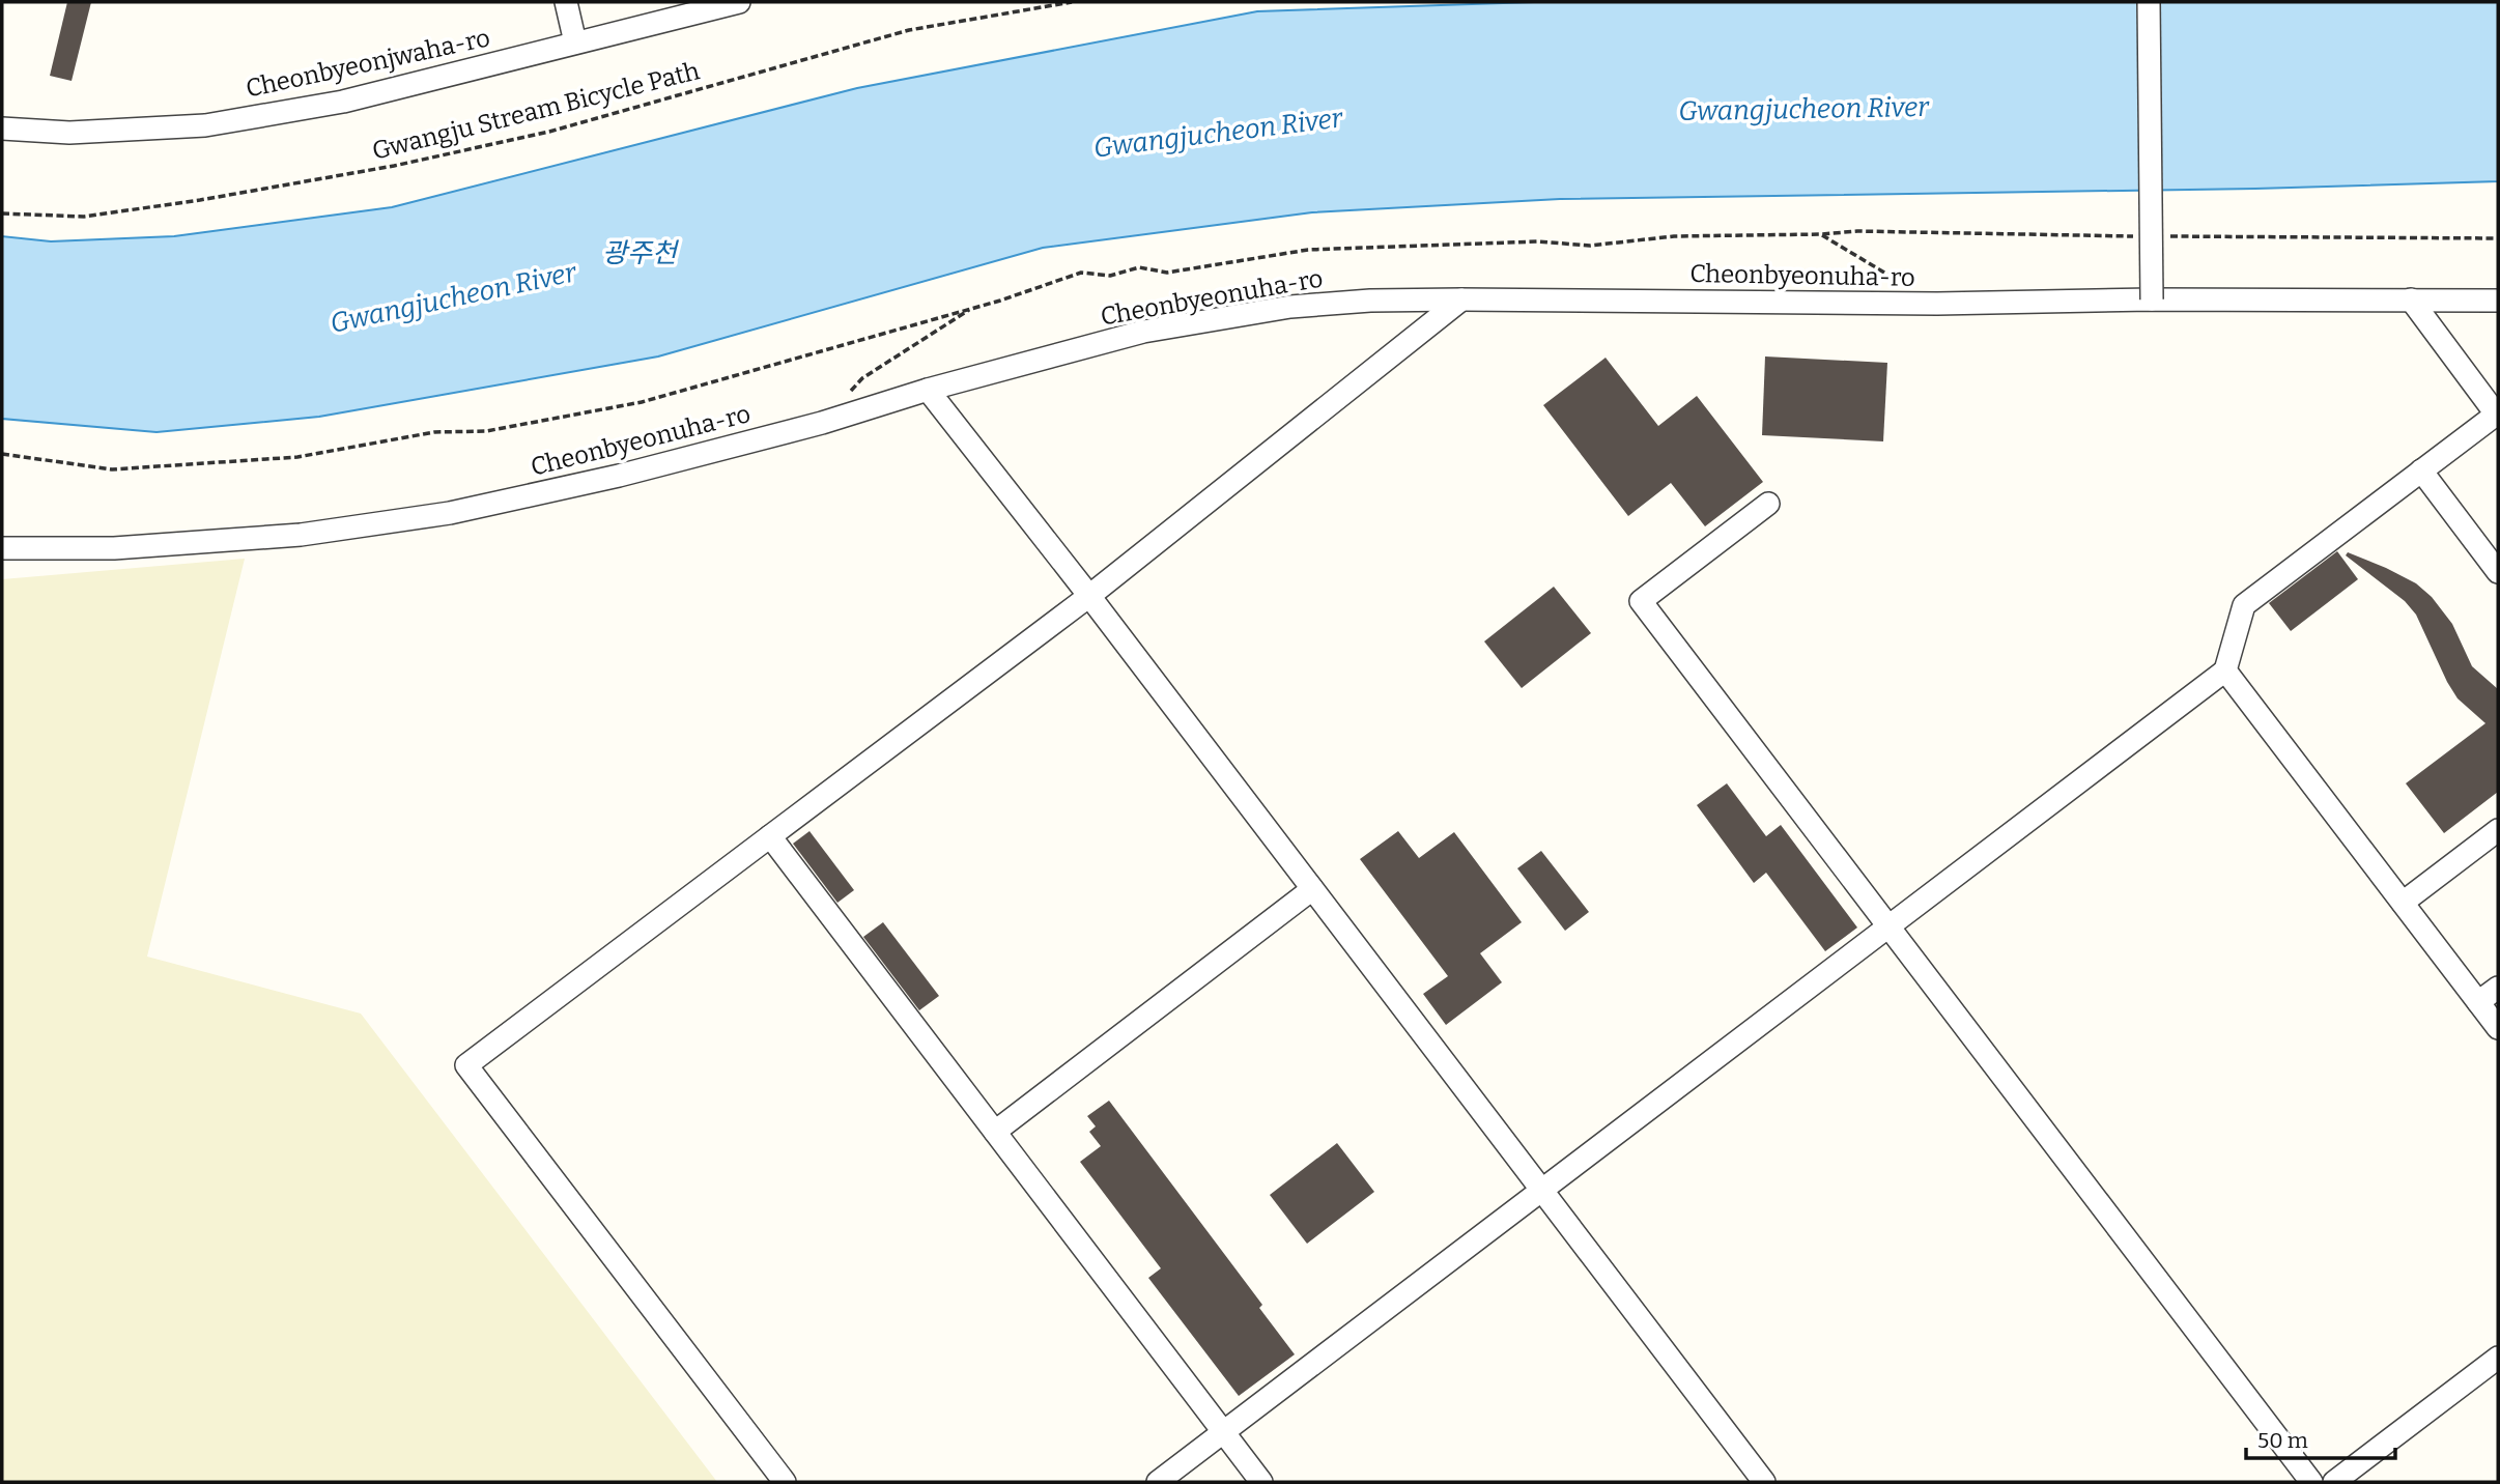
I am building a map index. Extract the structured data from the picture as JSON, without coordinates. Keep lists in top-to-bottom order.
{
  "streets": {
    "street": ["Cheonbyeonjwaha-ro", "Cheonbyeonuha-ro"],
    "path": ["Gwangju Stream Bicycle Path"]
  },
  "water": ["Gwangjucheon River", "광주천"],
  "scale_bar": "50 m"
}
